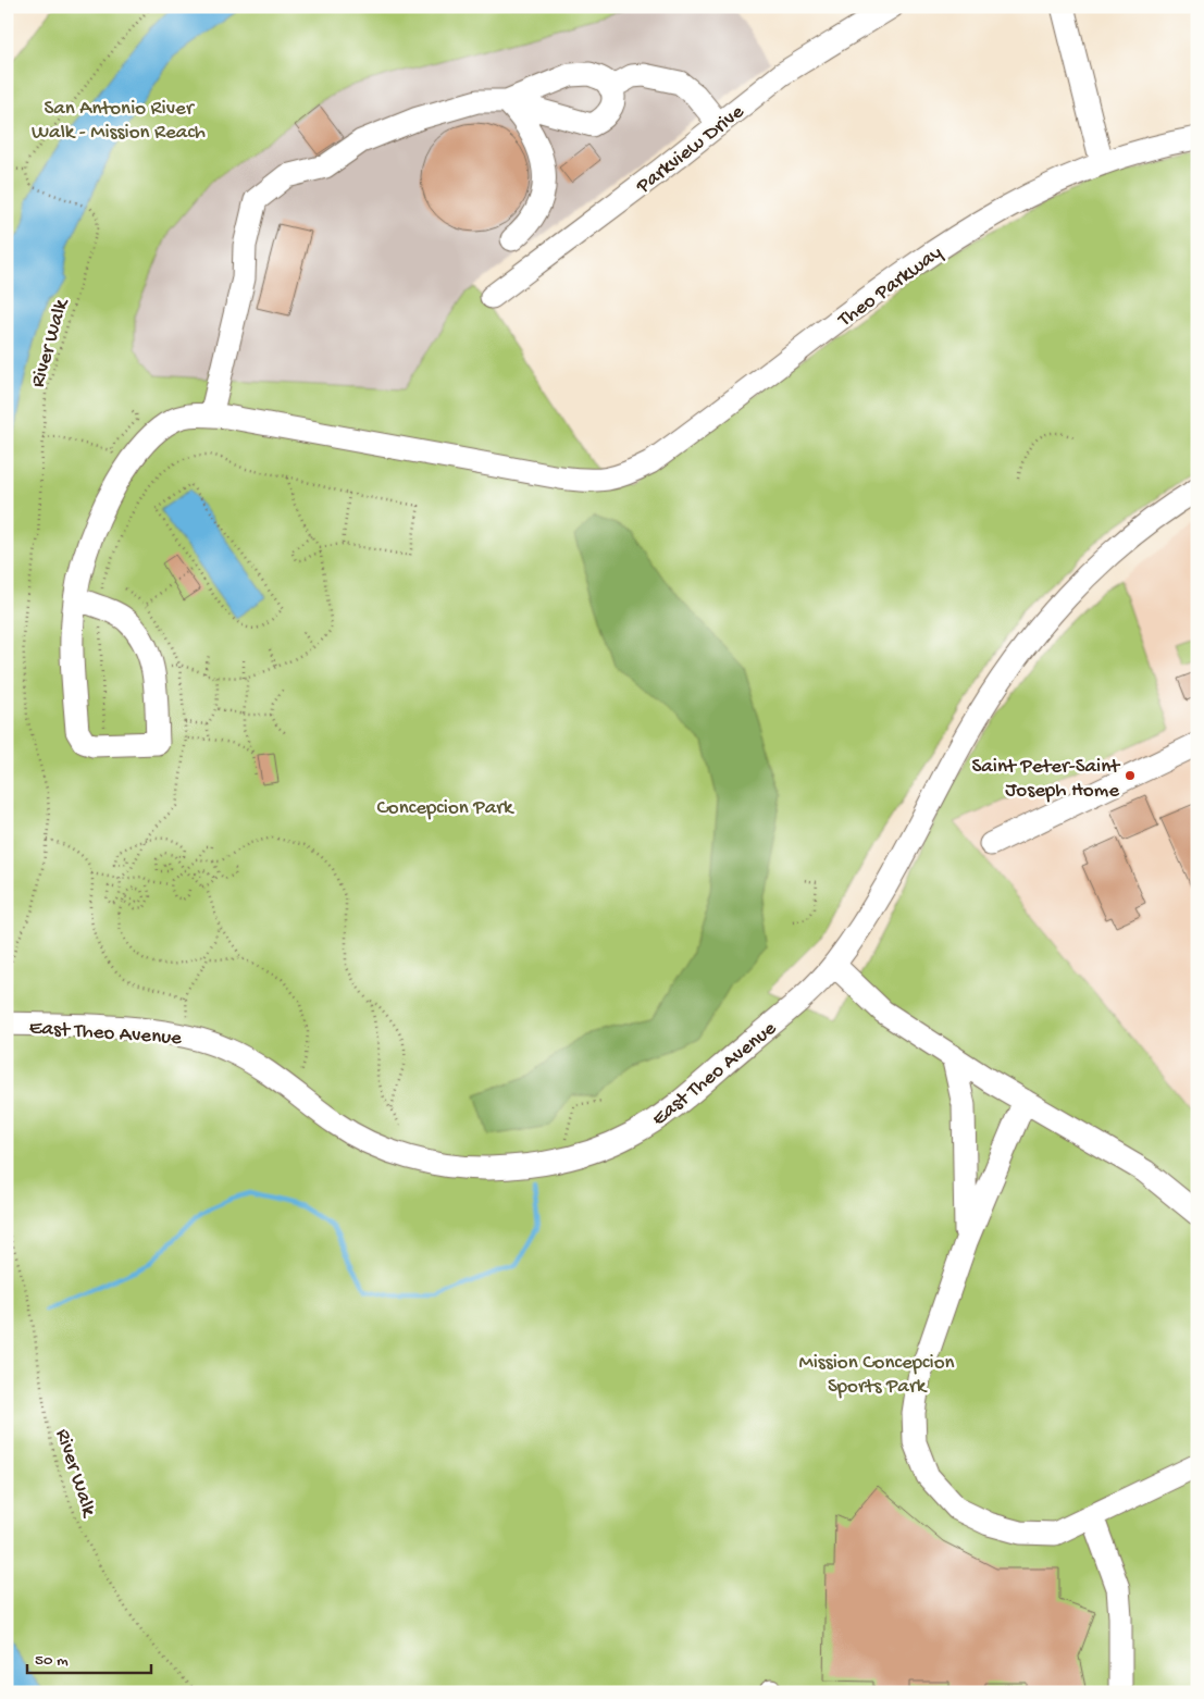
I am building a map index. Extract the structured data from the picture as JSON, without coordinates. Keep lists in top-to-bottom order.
{
  "streets": {
    "street": ["Parkview Drive", "Theo Parkway", "East Theo Avenue"],
    "path": ["River Walk"]
  },
  "parks": ["San Antonio River Walk - Mission Reach", "Concepcion Park", "Mission Concepcion Sports Park"],
  "places": ["Saint Peter-Saint Joseph Home"],
  "scale_bar": "50 m"
}
